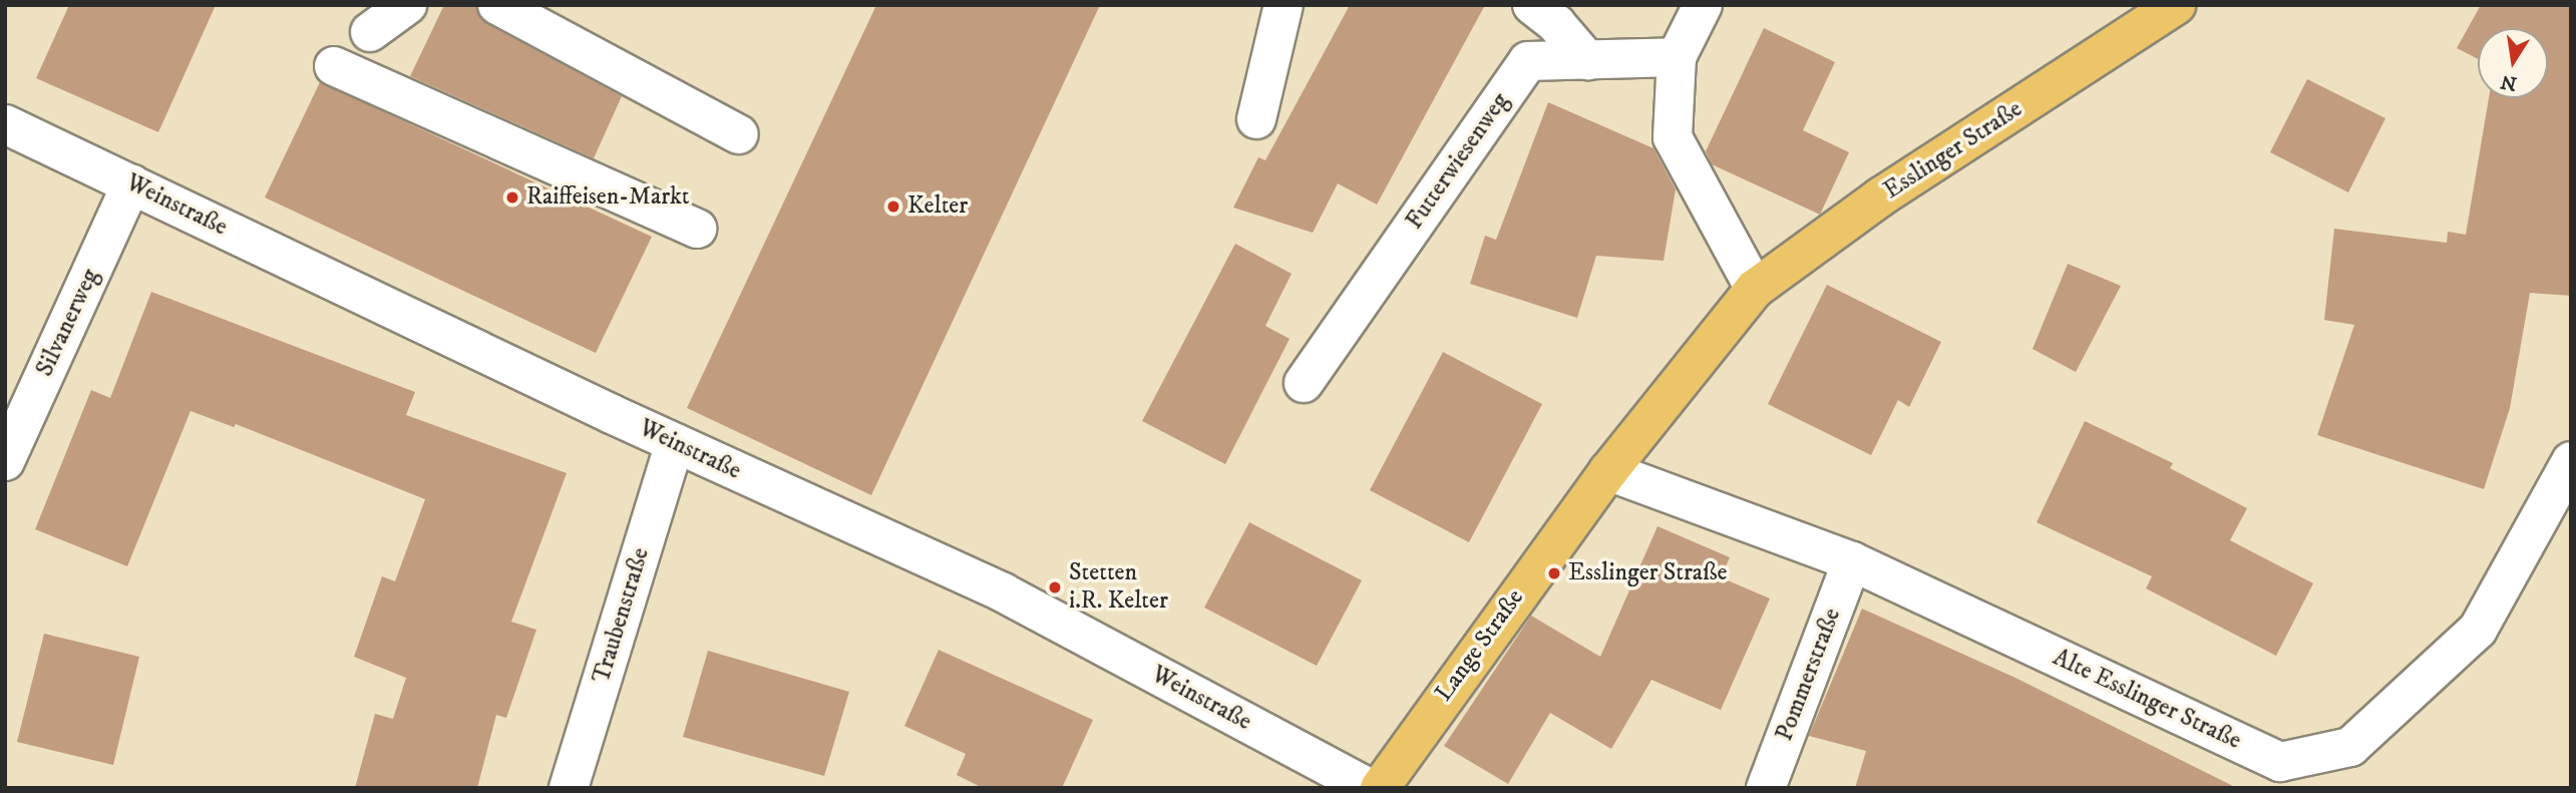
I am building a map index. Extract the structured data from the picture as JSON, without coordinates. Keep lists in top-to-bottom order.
{
  "streets": {
    "main road": ["Esslinger Straße", "Lange Straße"],
    "street": [
      "Futterwiesenweg",
      "Weinstraße",
      "Silvanerweg",
      "Traubenstraße",
      "Pommerstraße",
      "Alte Esslinger Straße"
    ]
  },
  "crossings": [
    ["Esslinger Straße", "Lange Straße"],
    ["Esslinger Straße", "Alte Esslinger Straße"],
    ["Weinstraße", "Silvanerweg"],
    ["Weinstraße", "Traubenstraße"],
    ["Lange Straße", "Alte Esslinger Straße"],
    ["Pommerstraße", "Alte Esslinger Straße"]
  ],
  "places": [
    "Raiffeisen-Markt",
    "Kelter",
    "Esslinger Straße",
    "Stetten i.R. Kelter"
  ],
  "north": "bottom"
}
